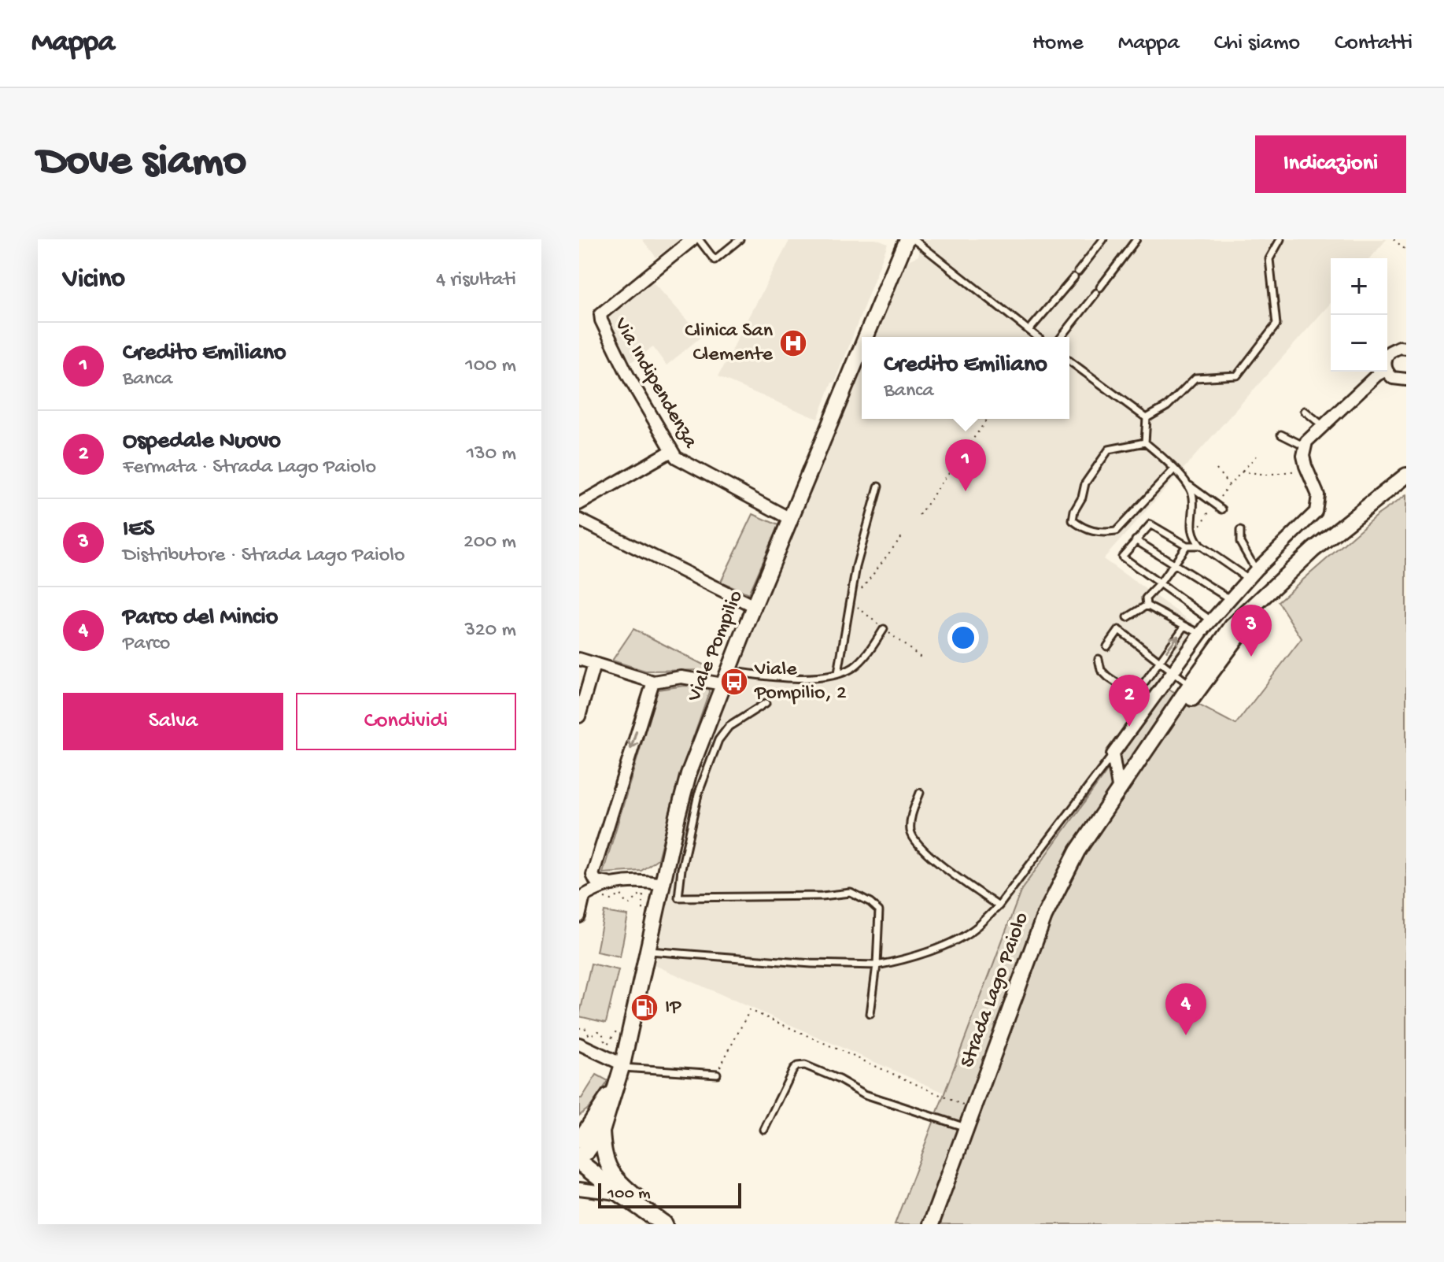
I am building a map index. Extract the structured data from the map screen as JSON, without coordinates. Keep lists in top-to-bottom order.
{
  "streets": {
    "street": ["Via Indipendenza", "Viale Pompilio", "Strada Lago Paiolo"]
  },
  "crossings": [
    ["Via Indipendenza", "Viale Pompilio"]
  ],
  "places": {
    "hospital": ["Clinica San Clemente"],
    "bus stop": ["Viale Pompilio, 2"],
    "fuel station": ["IP"]
  },
  "scale_bar": "100 m",
  "page": {
    "header": "Mappa",
    "nav": [
      "Home",
      "Mappa",
      "Chi siamo",
      "Contatti"
    ],
    "buttons": [
      "Indicazioni",
      ["Salva", "Condividi"]
    ],
    "title": "Dove siamo",
    "heading": ["Vicino", "4 risultati"],
    "map_buttons": ["+", "−"],
    "list": [
      {
        "mark": "1",
        "name": "Credito Emiliano",
        "note": "Banca",
        "value": "100 m"
      },
      {
        "mark": "2",
        "name": "Ospedale Nuovo",
        "note": "Fermata · Strada Lago Paiolo",
        "value": "130 m"
      },
      {
        "mark": "3",
        "name": "IES",
        "note": "Distributore · Strada Lago Paiolo",
        "value": "200 m"
      },
      {
        "mark": "4",
        "name": "Parco del Mincio",
        "note": "Parco",
        "value": "320 m"
      }
    ],
    "popup": ["Credito Emiliano", "Banca"],
    "pins": [
      "1",
      "3",
      "2",
      "4"
    ],
    "scale": "100 m"
  }
}
